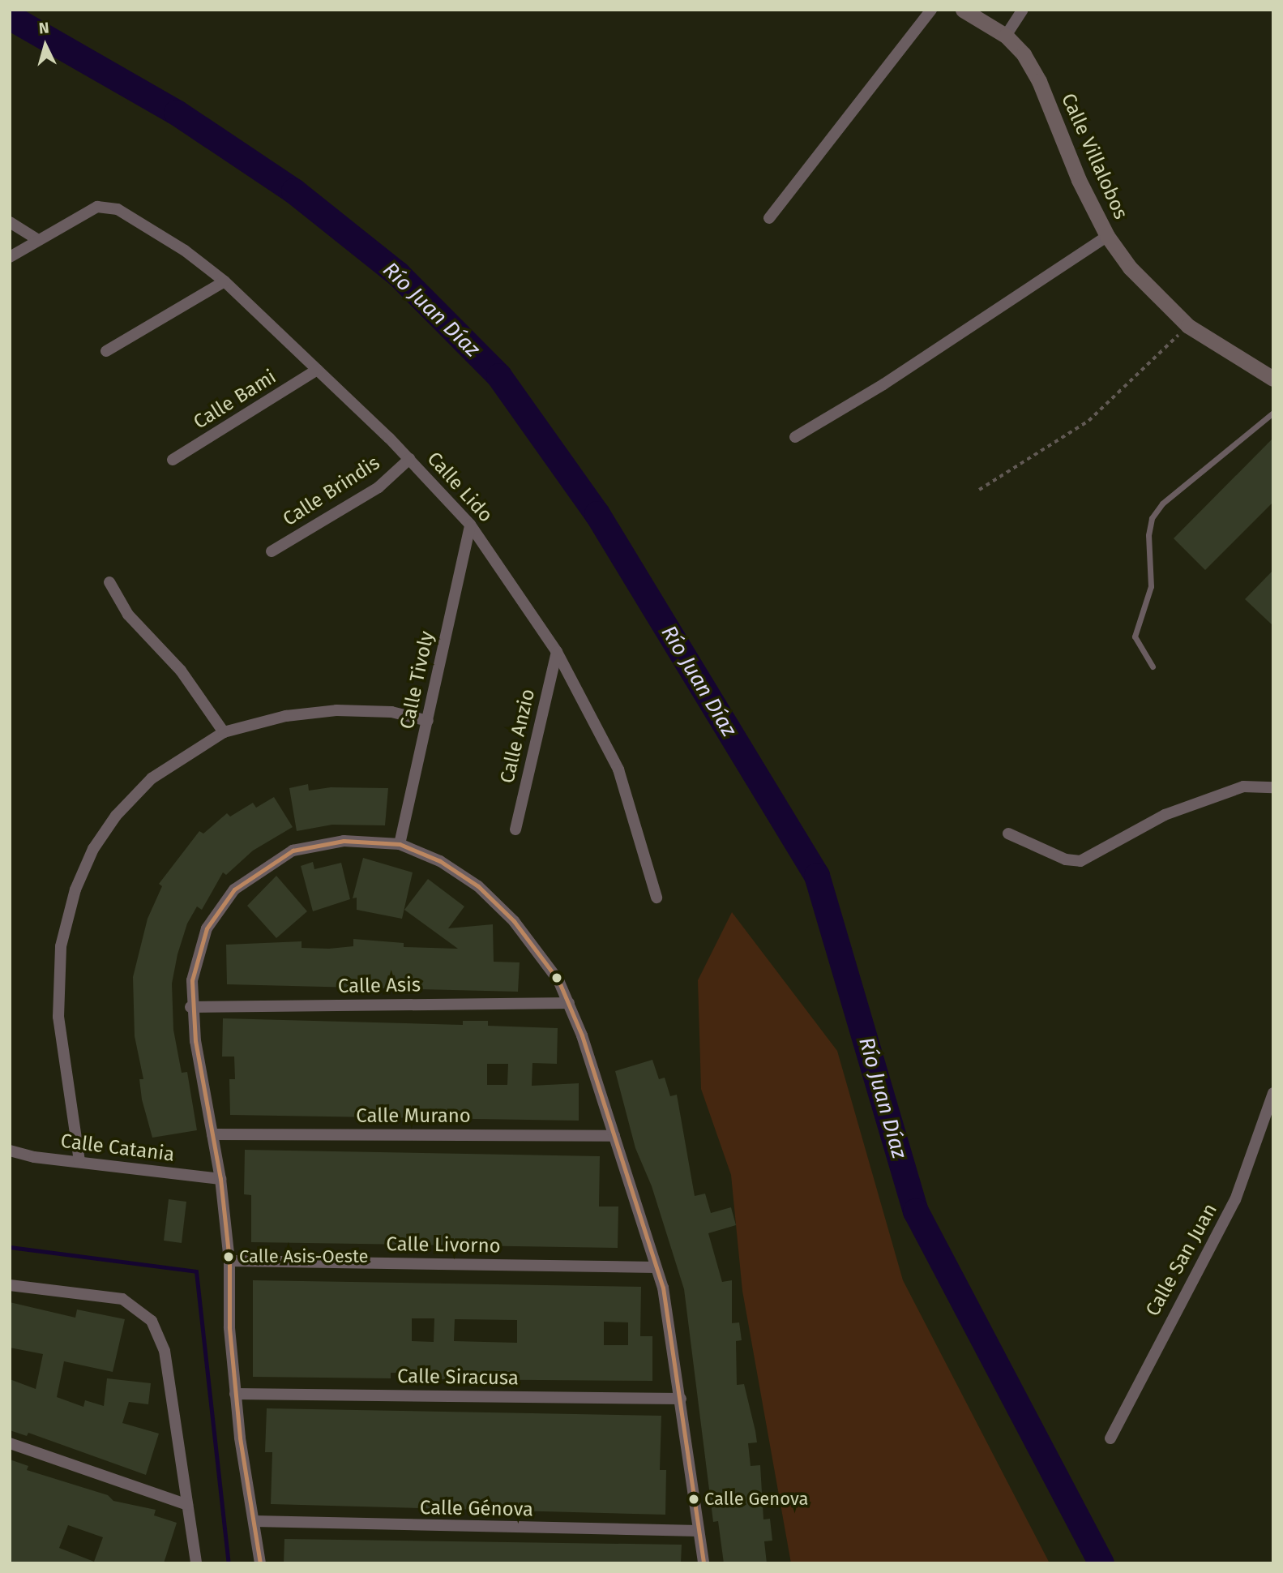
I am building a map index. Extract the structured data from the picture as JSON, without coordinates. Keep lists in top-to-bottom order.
{
  "streets": {
    "main road": ["Calle Villalobos"],
    "street": [
      "Calle Bami",
      "Calle Lido",
      "Calle Brindis",
      "Calle Tivoly",
      "Calle Anzio",
      "Calle Asis",
      "Calle Murano",
      "Calle Catania",
      "Calle Livorno",
      "Calle San Juan",
      "Calle Siracusa",
      "Calle Génova"
    ]
  },
  "crossings": [
    ["Calle Bami", "Calle Lido"],
    ["Calle Lido", "Calle Brindis"],
    ["Calle Lido", "Calle Tivoly"],
    ["Calle Lido", "Calle Anzio"]
  ],
  "water": ["Río Juan Díaz"],
  "places": ["Calle Asis-Oeste", "Calle Genova"],
  "north": "top"
}
